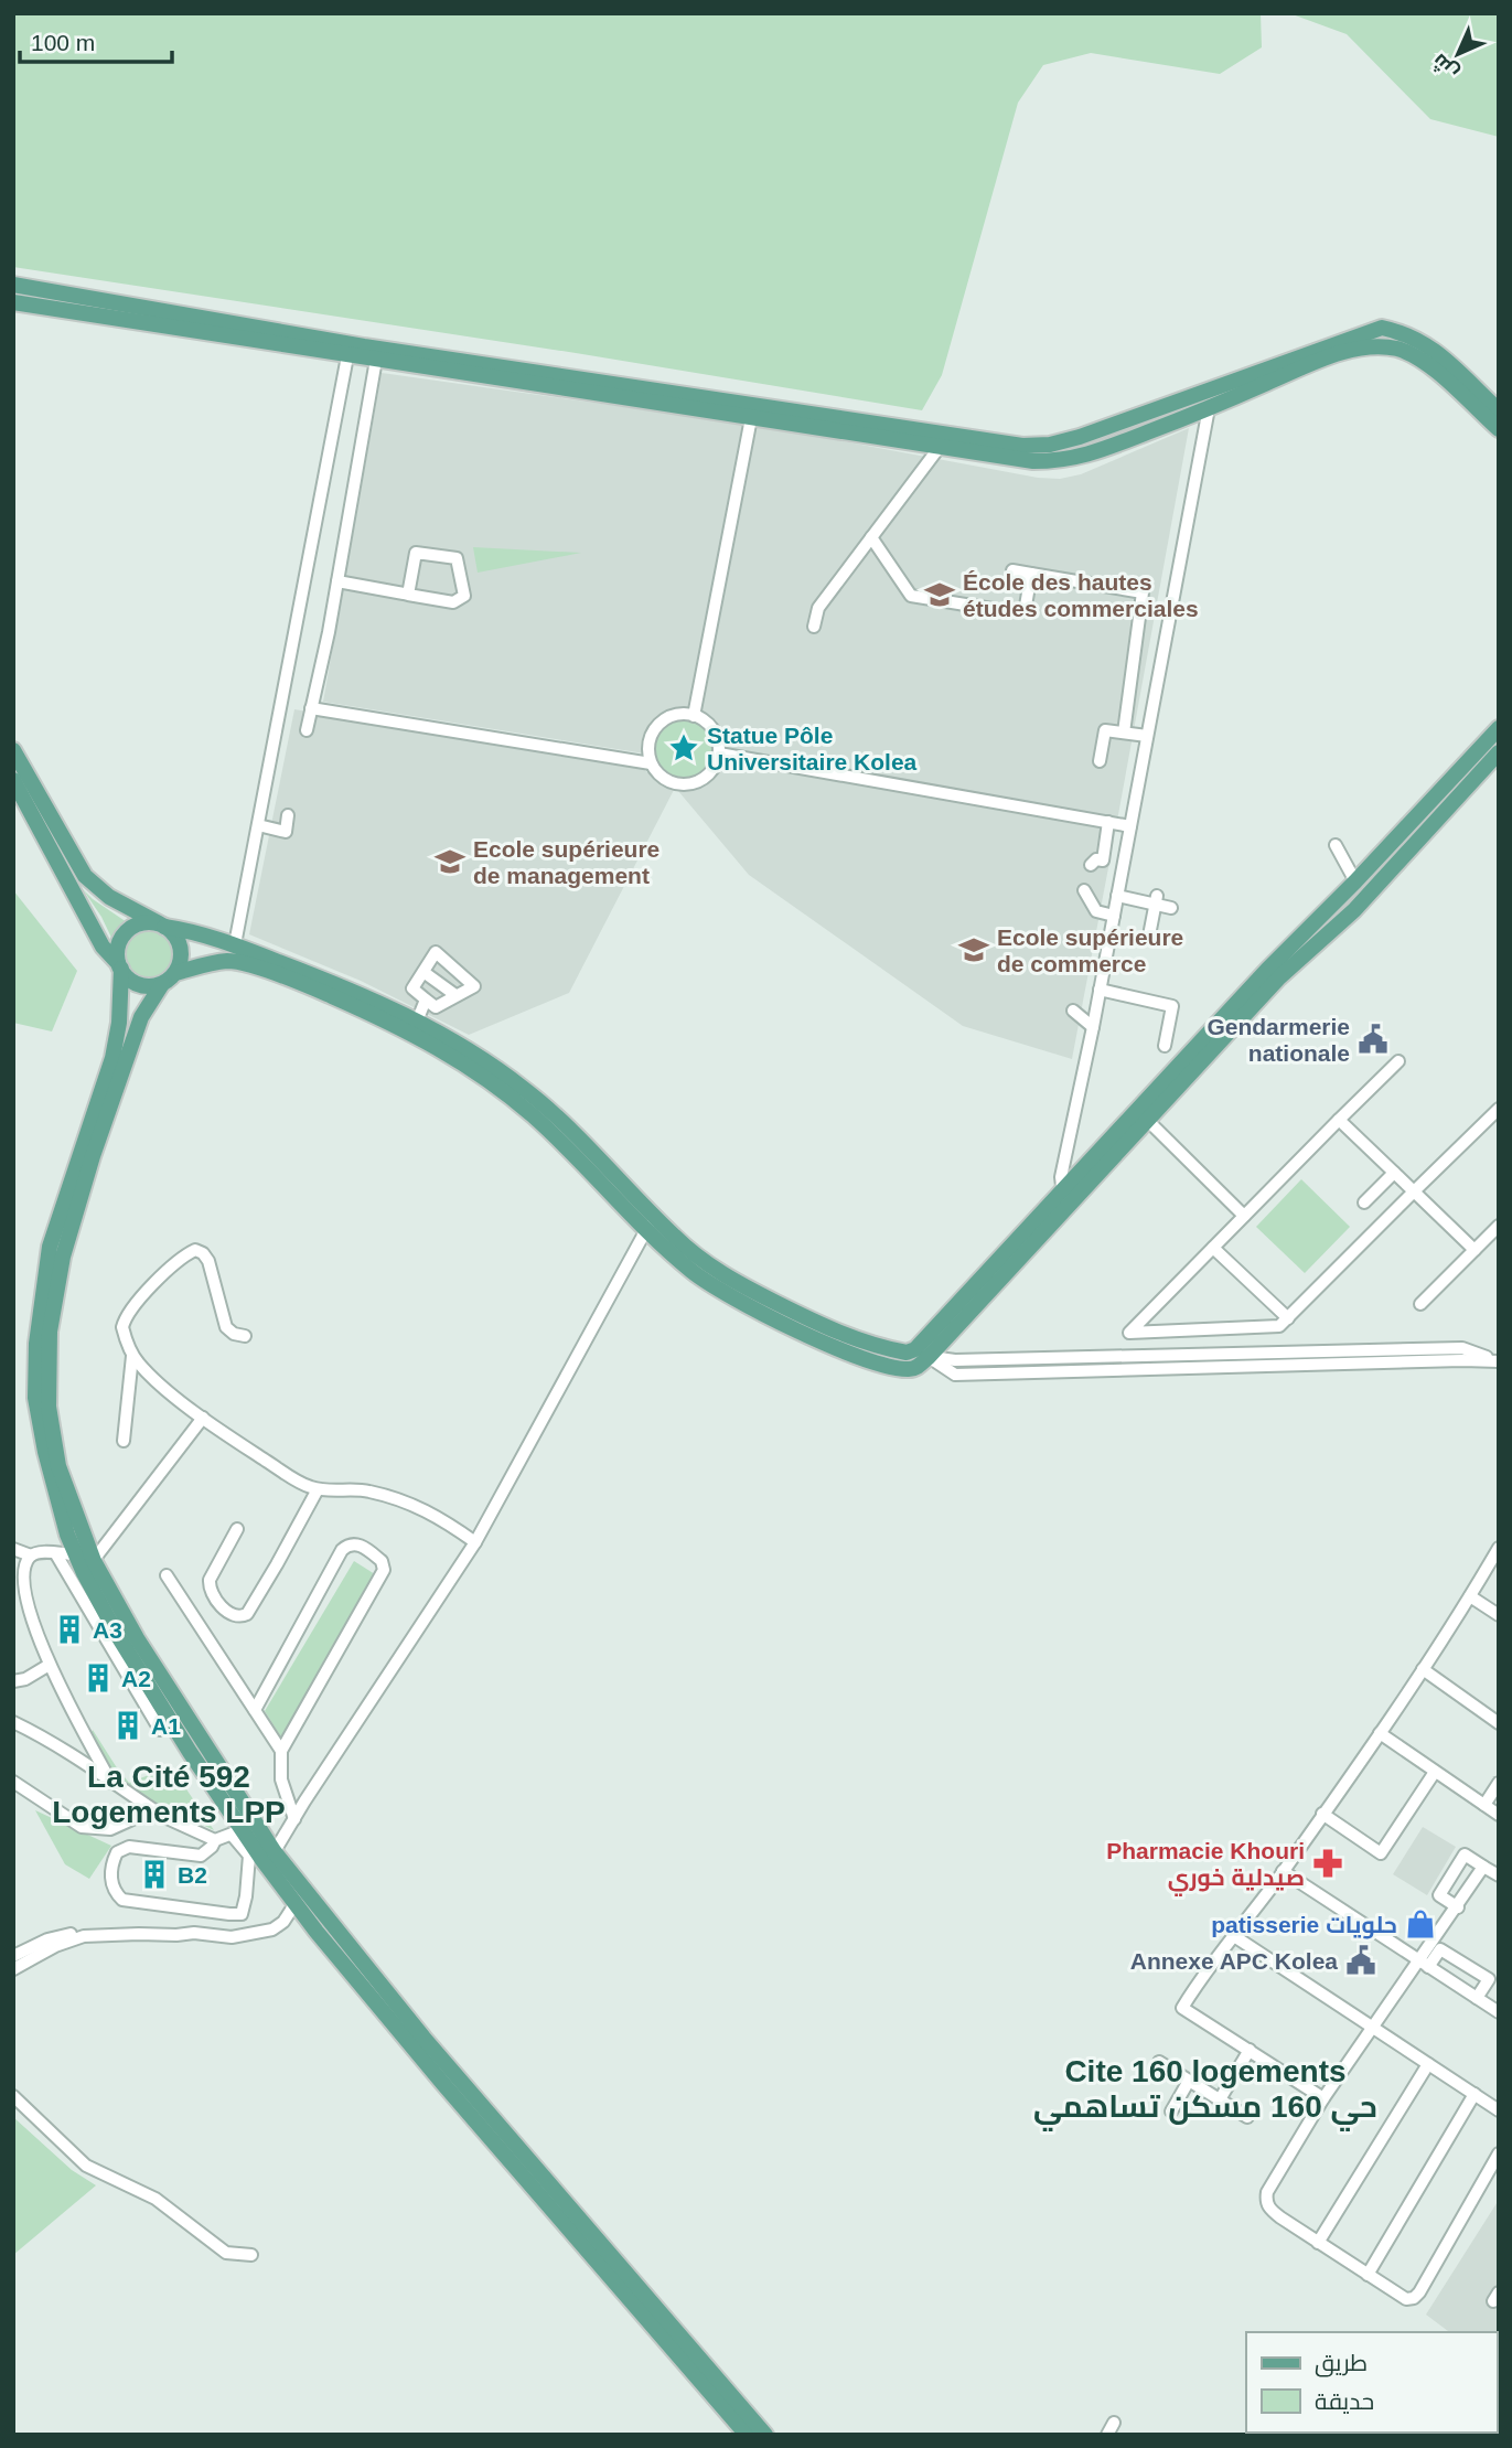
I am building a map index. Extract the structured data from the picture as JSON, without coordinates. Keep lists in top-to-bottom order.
{
  "districts": ["La Cité 592 Logements LPP", "Cite 160 logements حي 160 مسكن تساهمي"],
  "places": {
    "school or university": ["École des hautes études commerciales", "Ecole supérieure de management", "Ecole supérieure de commerce"],
    "place": ["Statue Pôle Universitaire Kolea"],
    "public building": ["Gendarmerie nationale", "Annexe APC Kolea"],
    "building": [
      "A3",
      "A2",
      "A1",
      "B2"
    ],
    "pharmacy": ["Pharmacie Khouri صيدلية خوري"],
    "shop": ["patisserie حلويات"]
  },
  "legend": ["طريق", "حديقة"],
  "scale_bar": "100 m",
  "north": "bottom left"
}
